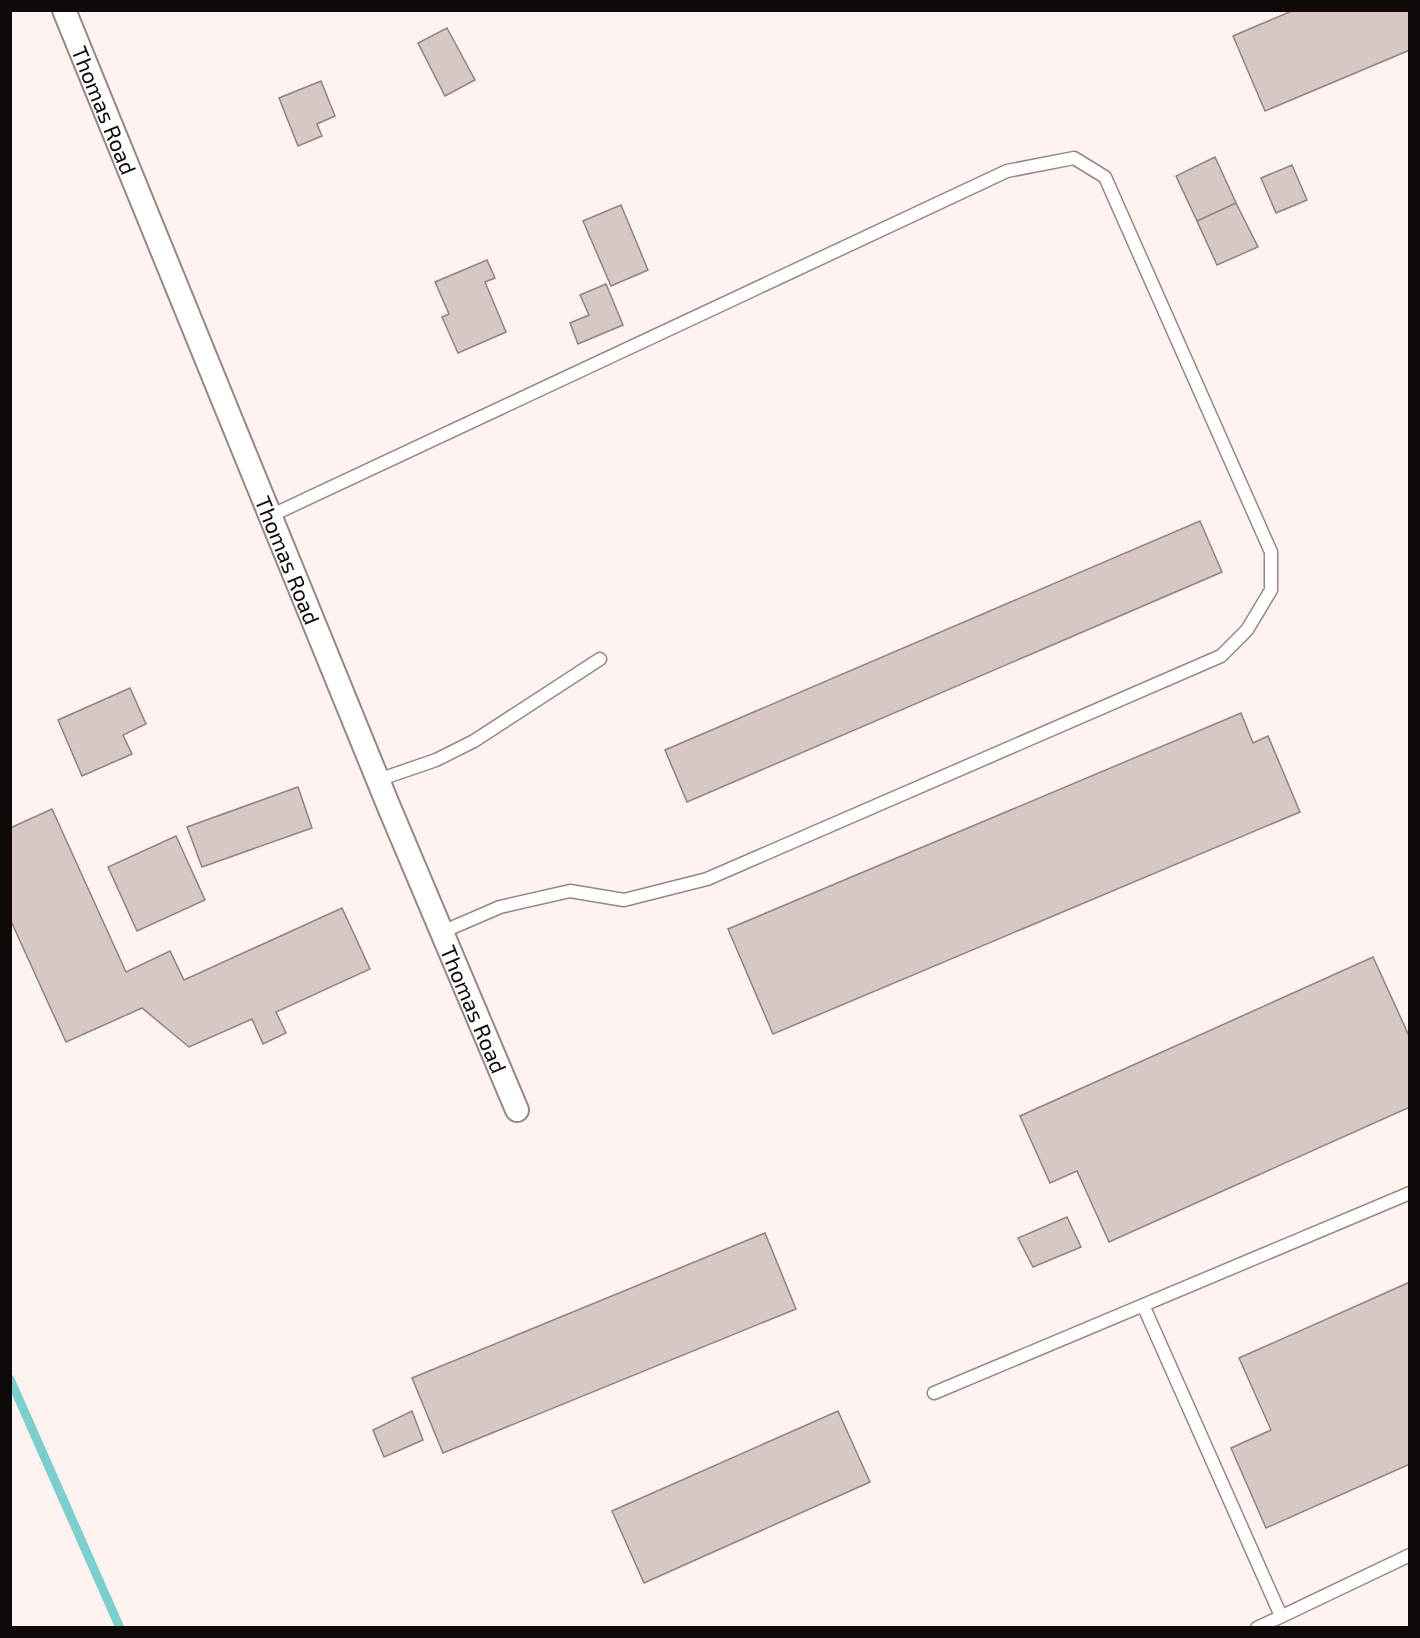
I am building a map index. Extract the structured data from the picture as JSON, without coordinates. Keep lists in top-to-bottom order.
{
  "streets": {
    "street": ["Thomas Road"]
  }
}
